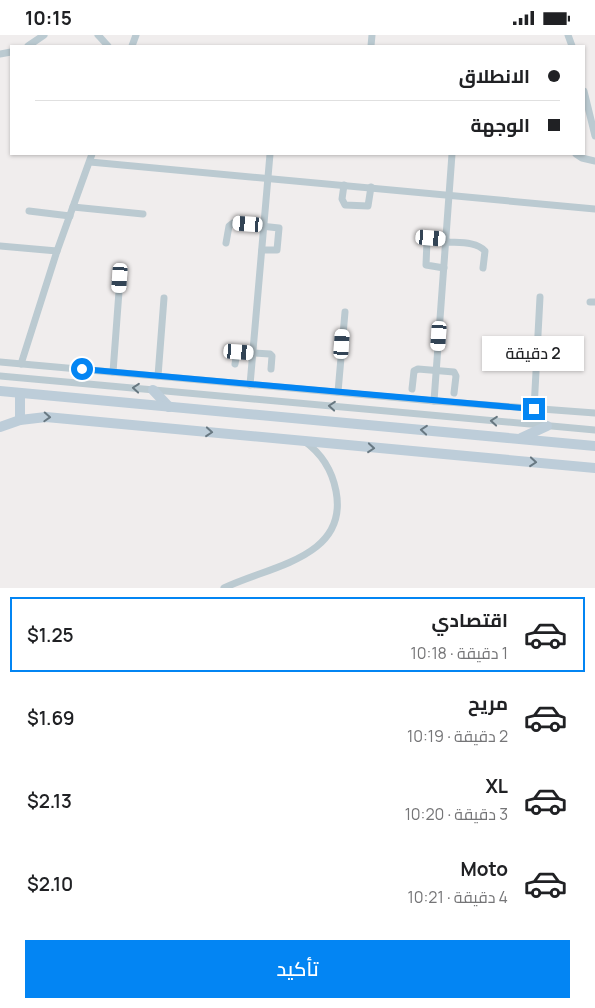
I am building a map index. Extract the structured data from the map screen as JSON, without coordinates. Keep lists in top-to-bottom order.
{
  "page": {
    "status": "10:15",
    "banner": ["الانطلاق", "الوجهة"],
    "bubble": "2 دقيقة",
    "list": [
      {
        "name": "اقتصادي",
        "note": "1 دقيقة · 10:18",
        "value": "$1.25"
      },
      {
        "name": "مريح",
        "note": "2 دقيقة · 10:19",
        "value": "$1.69"
      },
      {
        "name": "XL",
        "note": "3 دقيقة · 10:20",
        "value": "$2.13"
      },
      {
        "name": "Moto",
        "note": "4 دقيقة · 10:21",
        "value": "$2.10"
      }
    ],
    "buttons": "تأكيد"
  }
}
